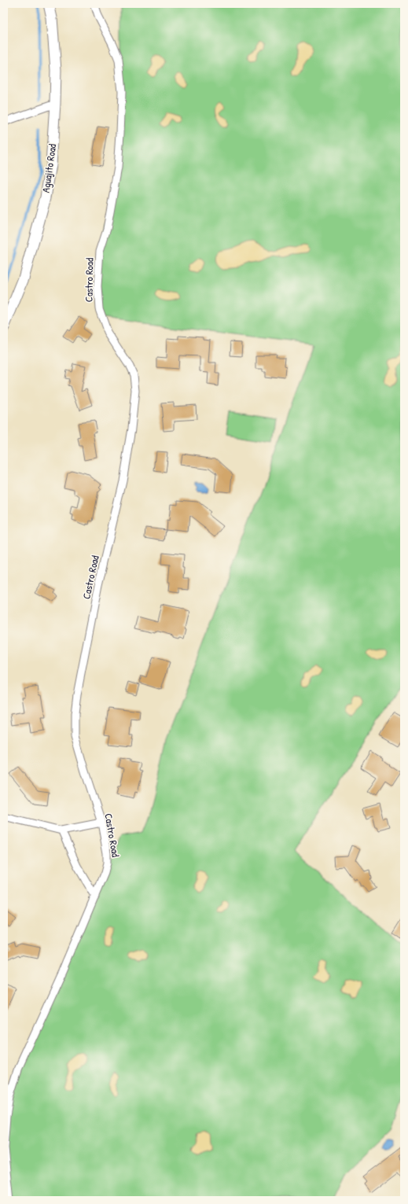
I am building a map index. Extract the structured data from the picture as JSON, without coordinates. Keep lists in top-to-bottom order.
{
  "streets": {
    "street": ["Aguajito Road", "Castro Road"]
  }
}
